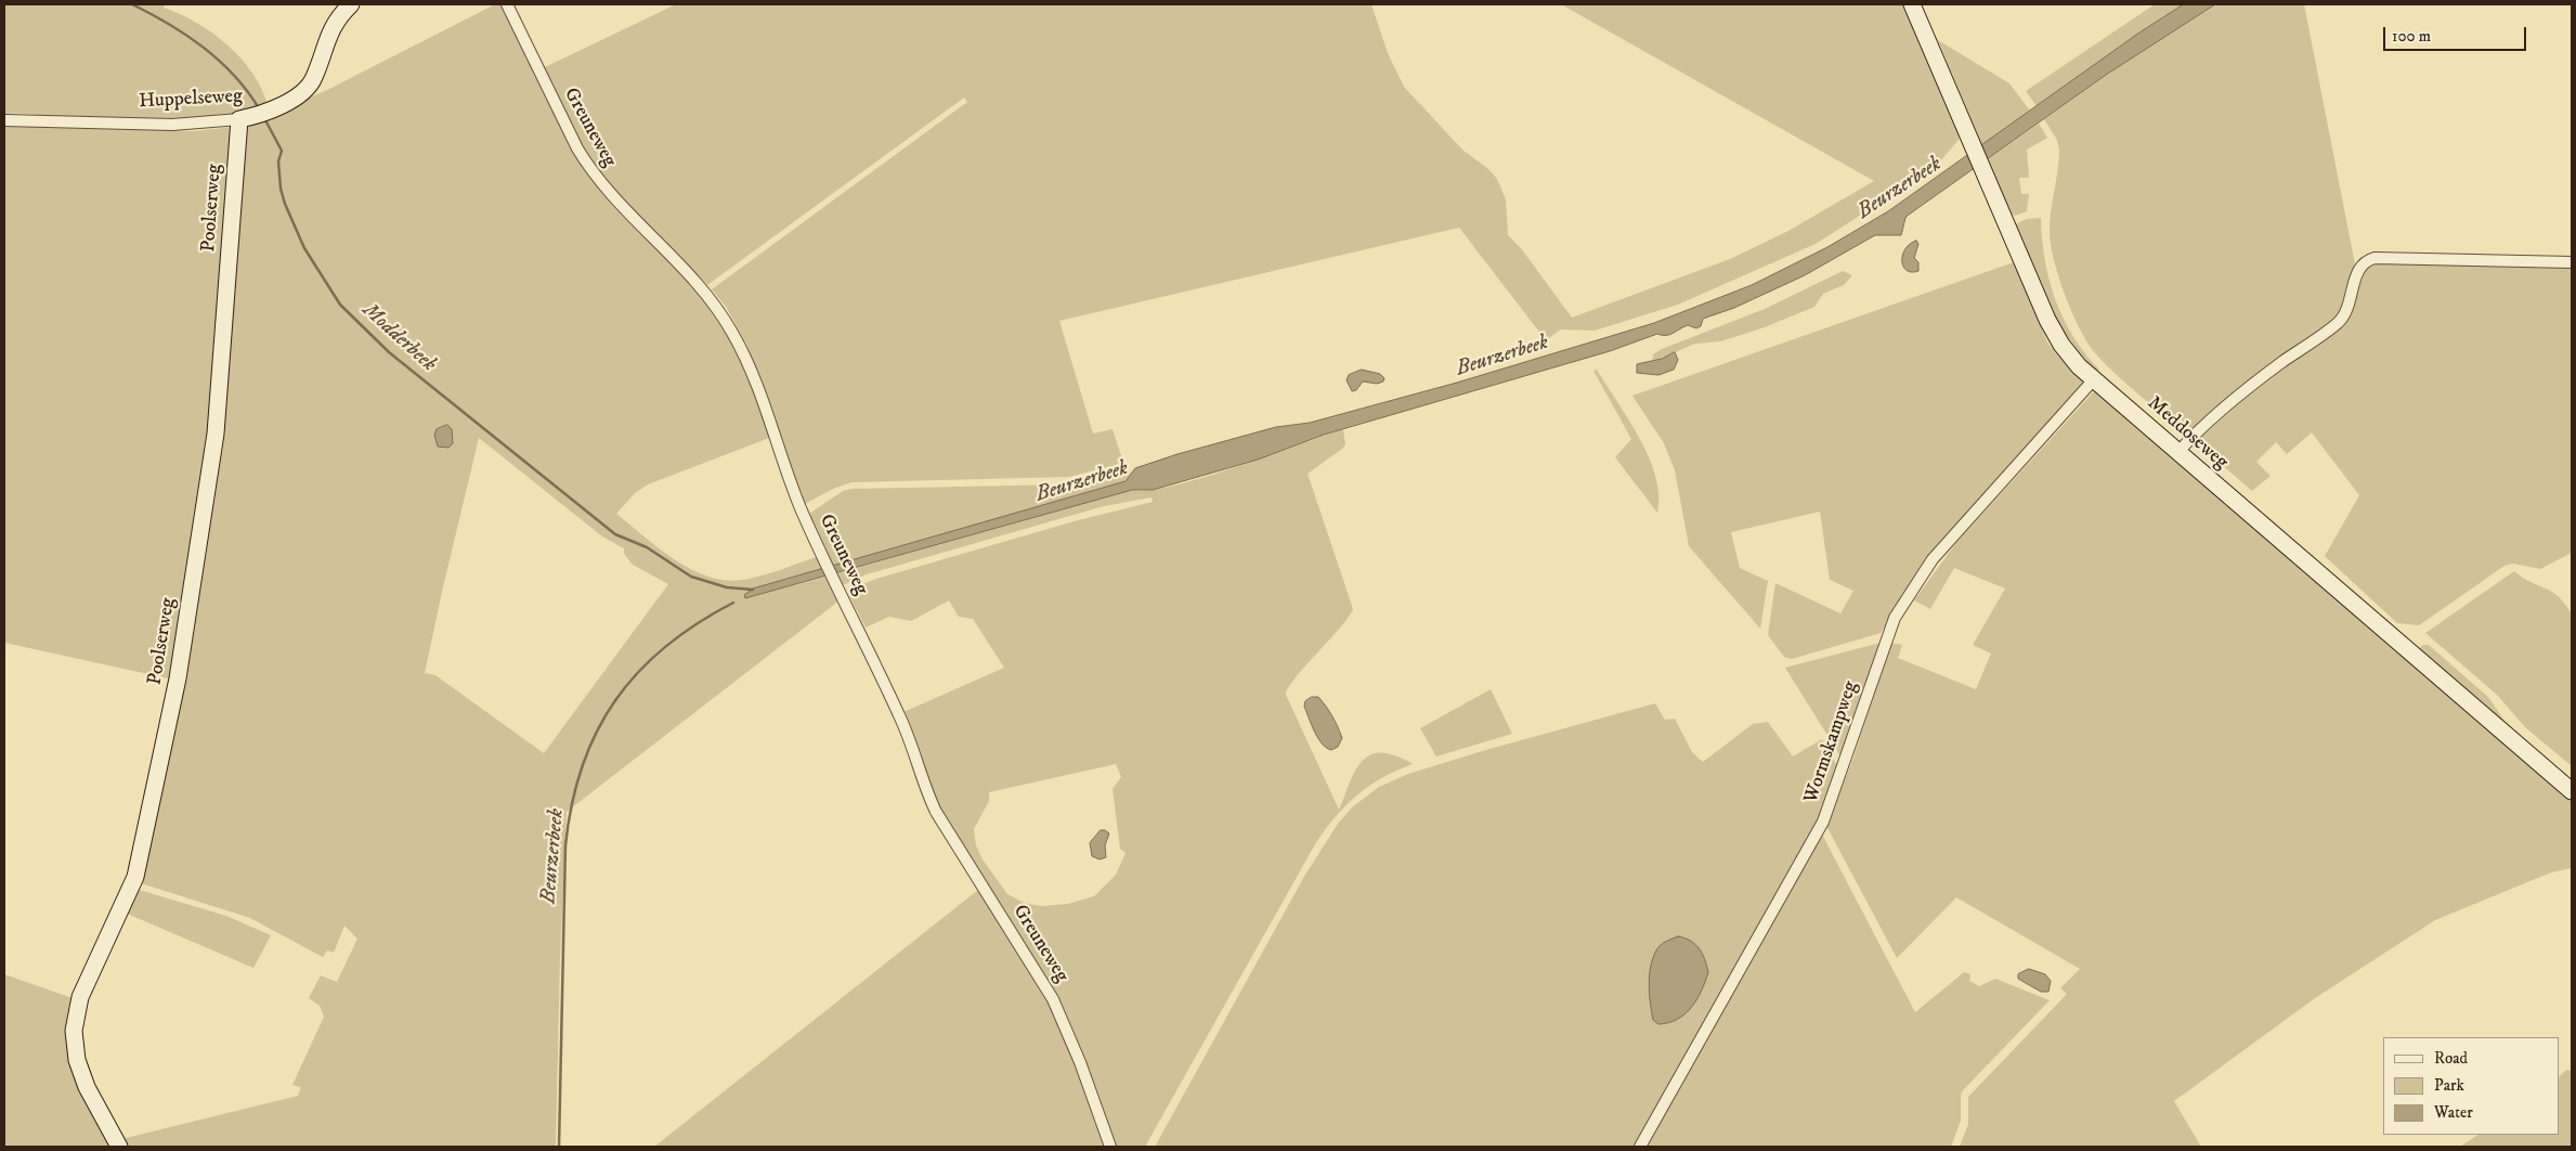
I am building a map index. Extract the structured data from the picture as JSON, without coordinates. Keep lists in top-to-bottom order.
{
  "streets": {
    "street": [
      "Huppelseweg",
      "Greuneweg",
      "Poolserweg",
      "Meddoseweg",
      "Wormskampweg"
    ]
  },
  "crossings": [
    ["Huppelseweg", "Poolserweg"],
    ["Meddoseweg", "Wormskampweg"]
  ],
  "water": ["Beurzerbeek", "Modderbeek"],
  "legend": ["Road", "Park", "Water"],
  "scale_bar": "100 m"
}
